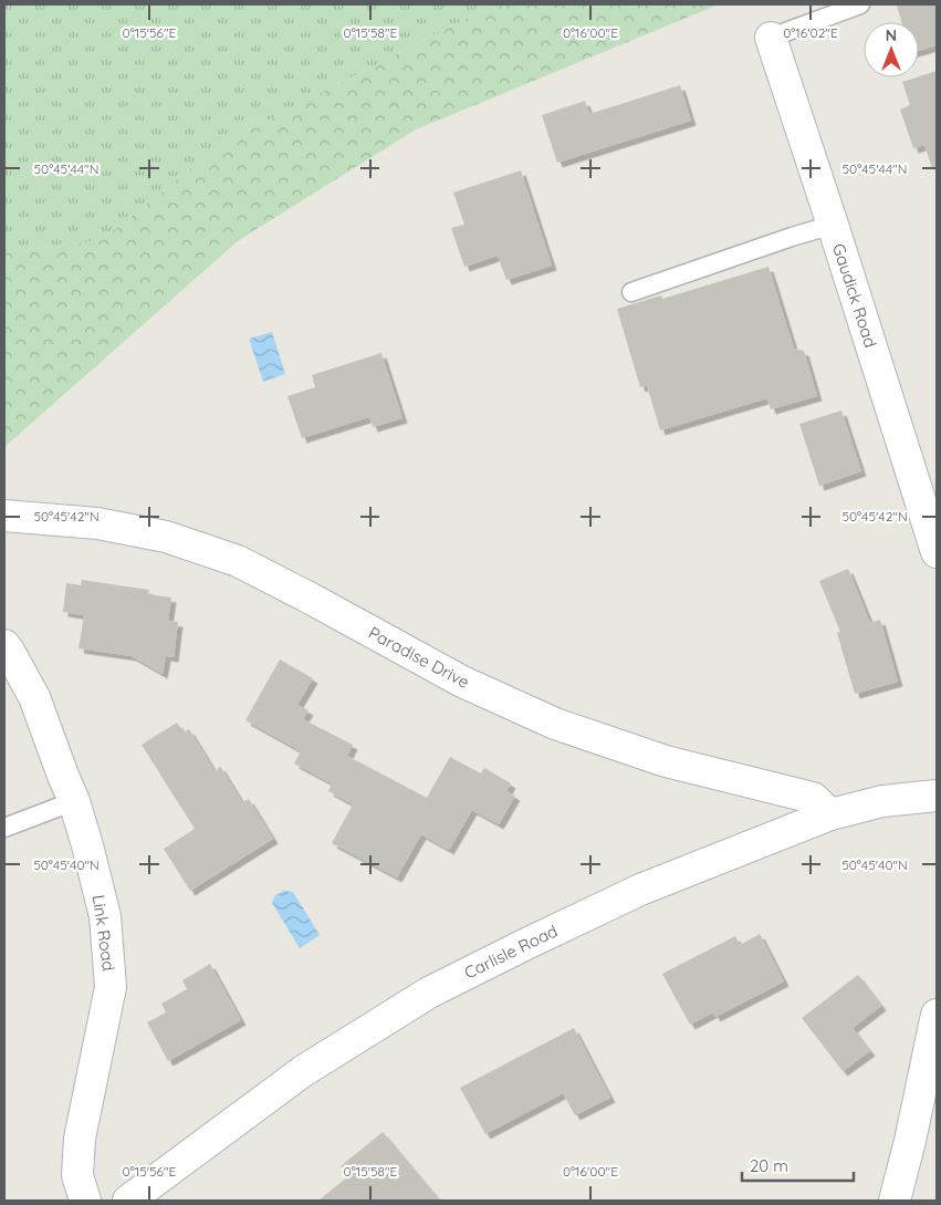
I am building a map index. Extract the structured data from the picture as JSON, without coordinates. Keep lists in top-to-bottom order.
{
  "streets": {
    "street": [
      "Gaudick Road",
      "Paradise Drive",
      "Link Road",
      "Carlisle Road"
    ]
  },
  "crossings": [
    ["Paradise Drive", "Carlisle Road"]
  ],
  "scale_bar": "20 m",
  "north": "top",
  "coordinates": [
    "0°15'56\"E",
    "0°15'58\"E",
    "0°16'00\"E",
    "0°16'02\"E",
    "50°45'44\"N",
    "50°45'42\"N",
    "50°45'40\"N"
  ]
}
